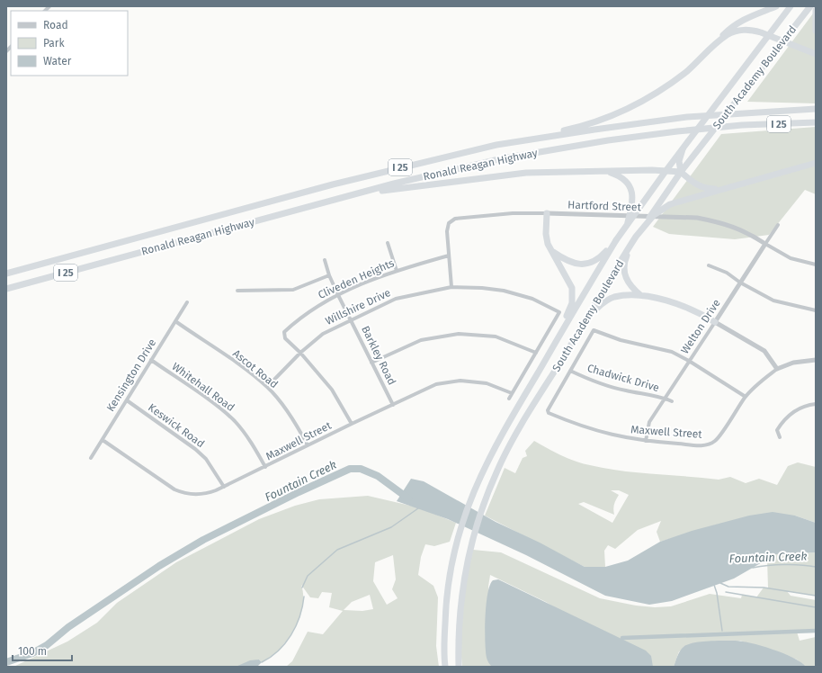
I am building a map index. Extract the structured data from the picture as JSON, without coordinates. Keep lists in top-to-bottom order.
{
  "streets": {
    "highway": ["South Academy Boulevard", "I 25", "Ronald Reagan Highway"],
    "street": [
      "Hartford Street",
      "Cliveden Heights",
      "Willshire Drive",
      "Welton Drive",
      "Barkley Road",
      "Ascot Road",
      "Kensington Drive",
      "Chadwick Drive",
      "Whitehall Road",
      "Keswick Road",
      "Maxwell Street"
    ]
  },
  "crossings": [
    ["Hartford Street", "Cliveden Heights"],
    ["Hartford Street", "Willshire Drive"],
    ["Hartford Street", "Welton Drive"],
    ["Cliveden Heights", "Willshire Drive"],
    ["Cliveden Heights", "Barkley Road"],
    ["Cliveden Heights", "Maxwell Street"],
    ["Willshire Drive", "Barkley Road"],
    ["Willshire Drive", "Ascot Road"],
    ["Welton Drive", "Chadwick Drive"],
    ["Welton Drive", "Maxwell Street"],
    ["Barkley Road", "Maxwell Street"],
    ["Ascot Road", "Kensington Drive"],
    ["Ascot Road", "Maxwell Street"],
    ["Kensington Drive", "Whitehall Road"],
    ["Kensington Drive", "Keswick Road"],
    ["Kensington Drive", "Maxwell Street"],
    ["Chadwick Drive", "Maxwell Street"],
    ["Whitehall Road", "Maxwell Street"],
    ["Keswick Road", "Maxwell Street"]
  ],
  "water": ["Fountain Creek"],
  "legend": ["Road", "Park", "Water"],
  "scale_bar": "100 m"
}
